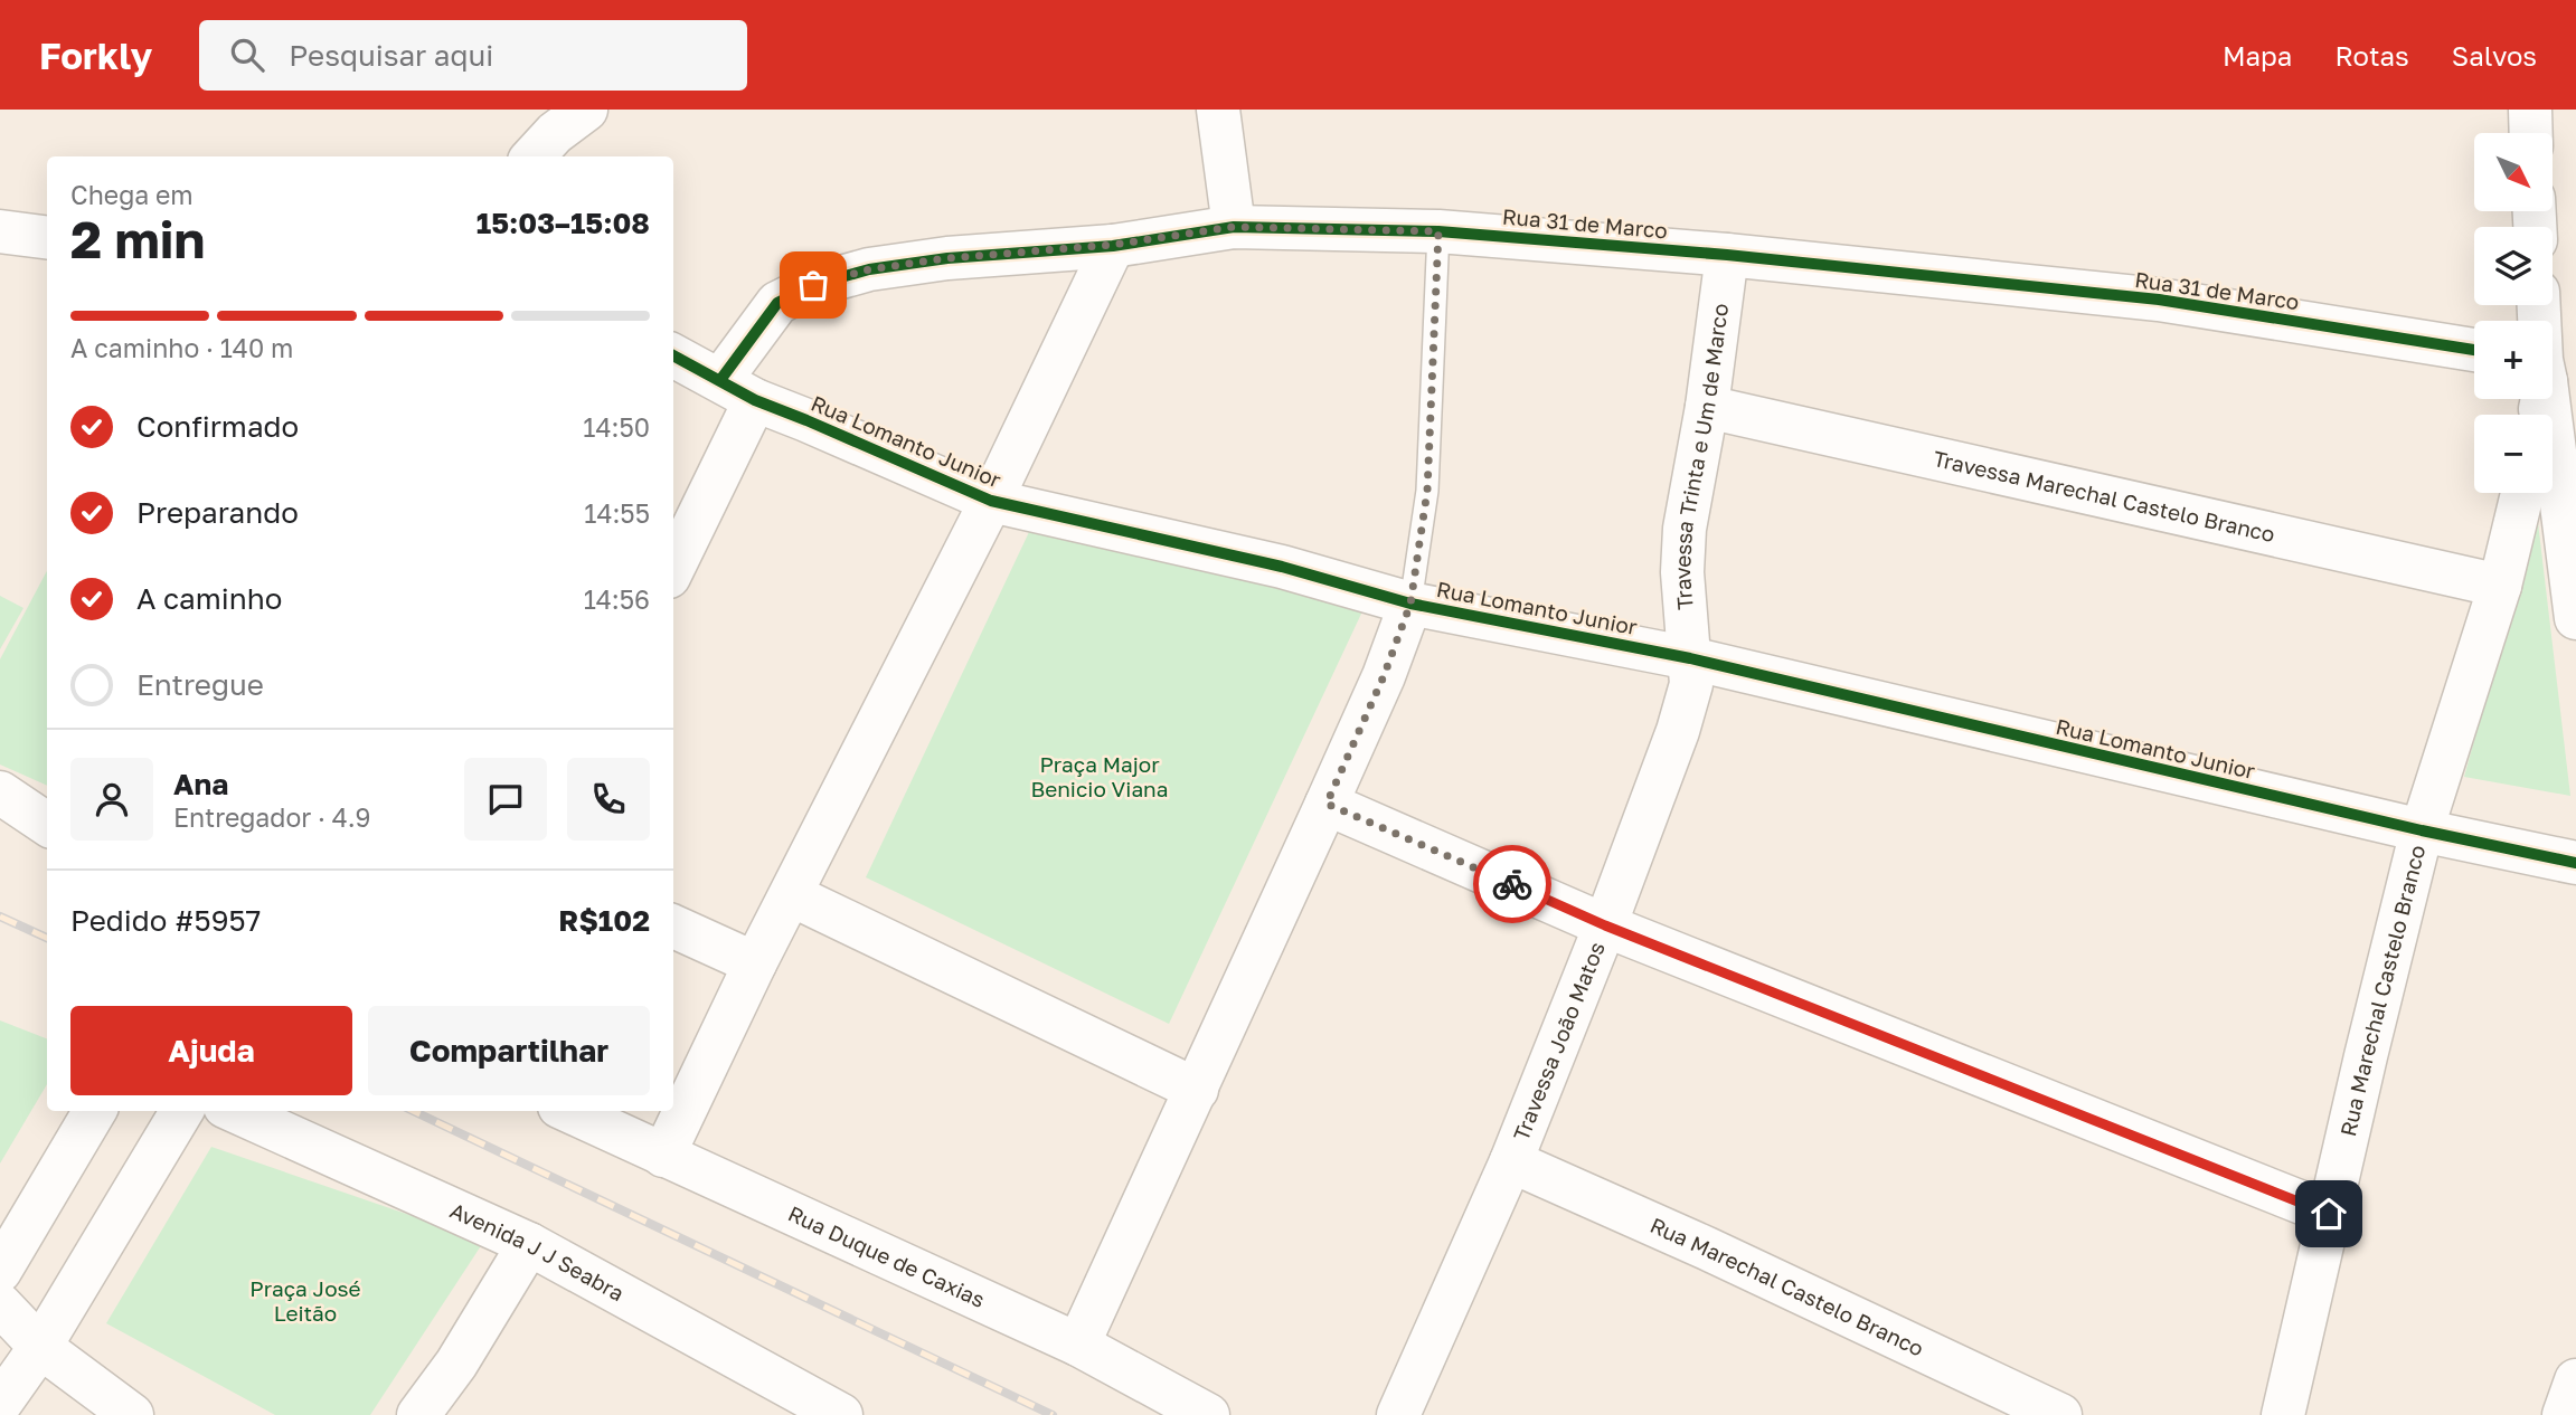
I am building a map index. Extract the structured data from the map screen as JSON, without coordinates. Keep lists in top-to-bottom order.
{
  "streets": {
    "street": [
      "Rua 31 de Marco",
      "Rua Lomanto Junior",
      "Travessa Trinta e Um de Marco",
      "Travessa Marechal Castelo Branco",
      "Rua Marechal Castelo Branco",
      "Travessa João Matos",
      "Avenida J J Seabra",
      "Rua Duque de Caxias"
    ]
  },
  "crossings": [
    ["Rua 31 de Marco", "Rua Lomanto Junior"],
    ["Rua 31 de Marco", "Travessa Trinta e Um de Marco"],
    ["Rua Lomanto Junior", "Travessa Trinta e Um de Marco"],
    ["Rua Lomanto Junior", "Rua Marechal Castelo Branco"],
    ["Rua Lomanto Junior", "Travessa João Matos"],
    ["Travessa Trinta e Um de Marco", "Travessa Marechal Castelo Branco"],
    ["Travessa Trinta e Um de Marco", "Travessa João Matos"],
    ["Travessa Marechal Castelo Branco", "Rua Marechal Castelo Branco"],
    ["Rua Marechal Castelo Branco", "Travessa João Matos"]
  ],
  "parks": ["Praça Major Benicio Viana", "Praça José Leitão"],
  "north": "bottom right",
  "page": {
    "header": "Forkly",
    "search": "Pesquisar aqui",
    "nav": ["Mapa", "Rotas", "Salvos"],
    "map_buttons": ["+", "−"],
    "heading": ["2 min", "Chega em", "15:03–15:08"],
    "panel": [
      "Ana",
      "Entregador · 4.9",
      "Pedido #5957",
      "R$102"
    ],
    "bar": "A caminho · 140 m",
    "list": [
      ["Confirmado", "14:50"],
      ["Preparando", "14:55"],
      ["A caminho", "14:56"],
      "Entregue"
    ],
    "buttons": ["Ajuda", "Compartilhar"]
  }
}
